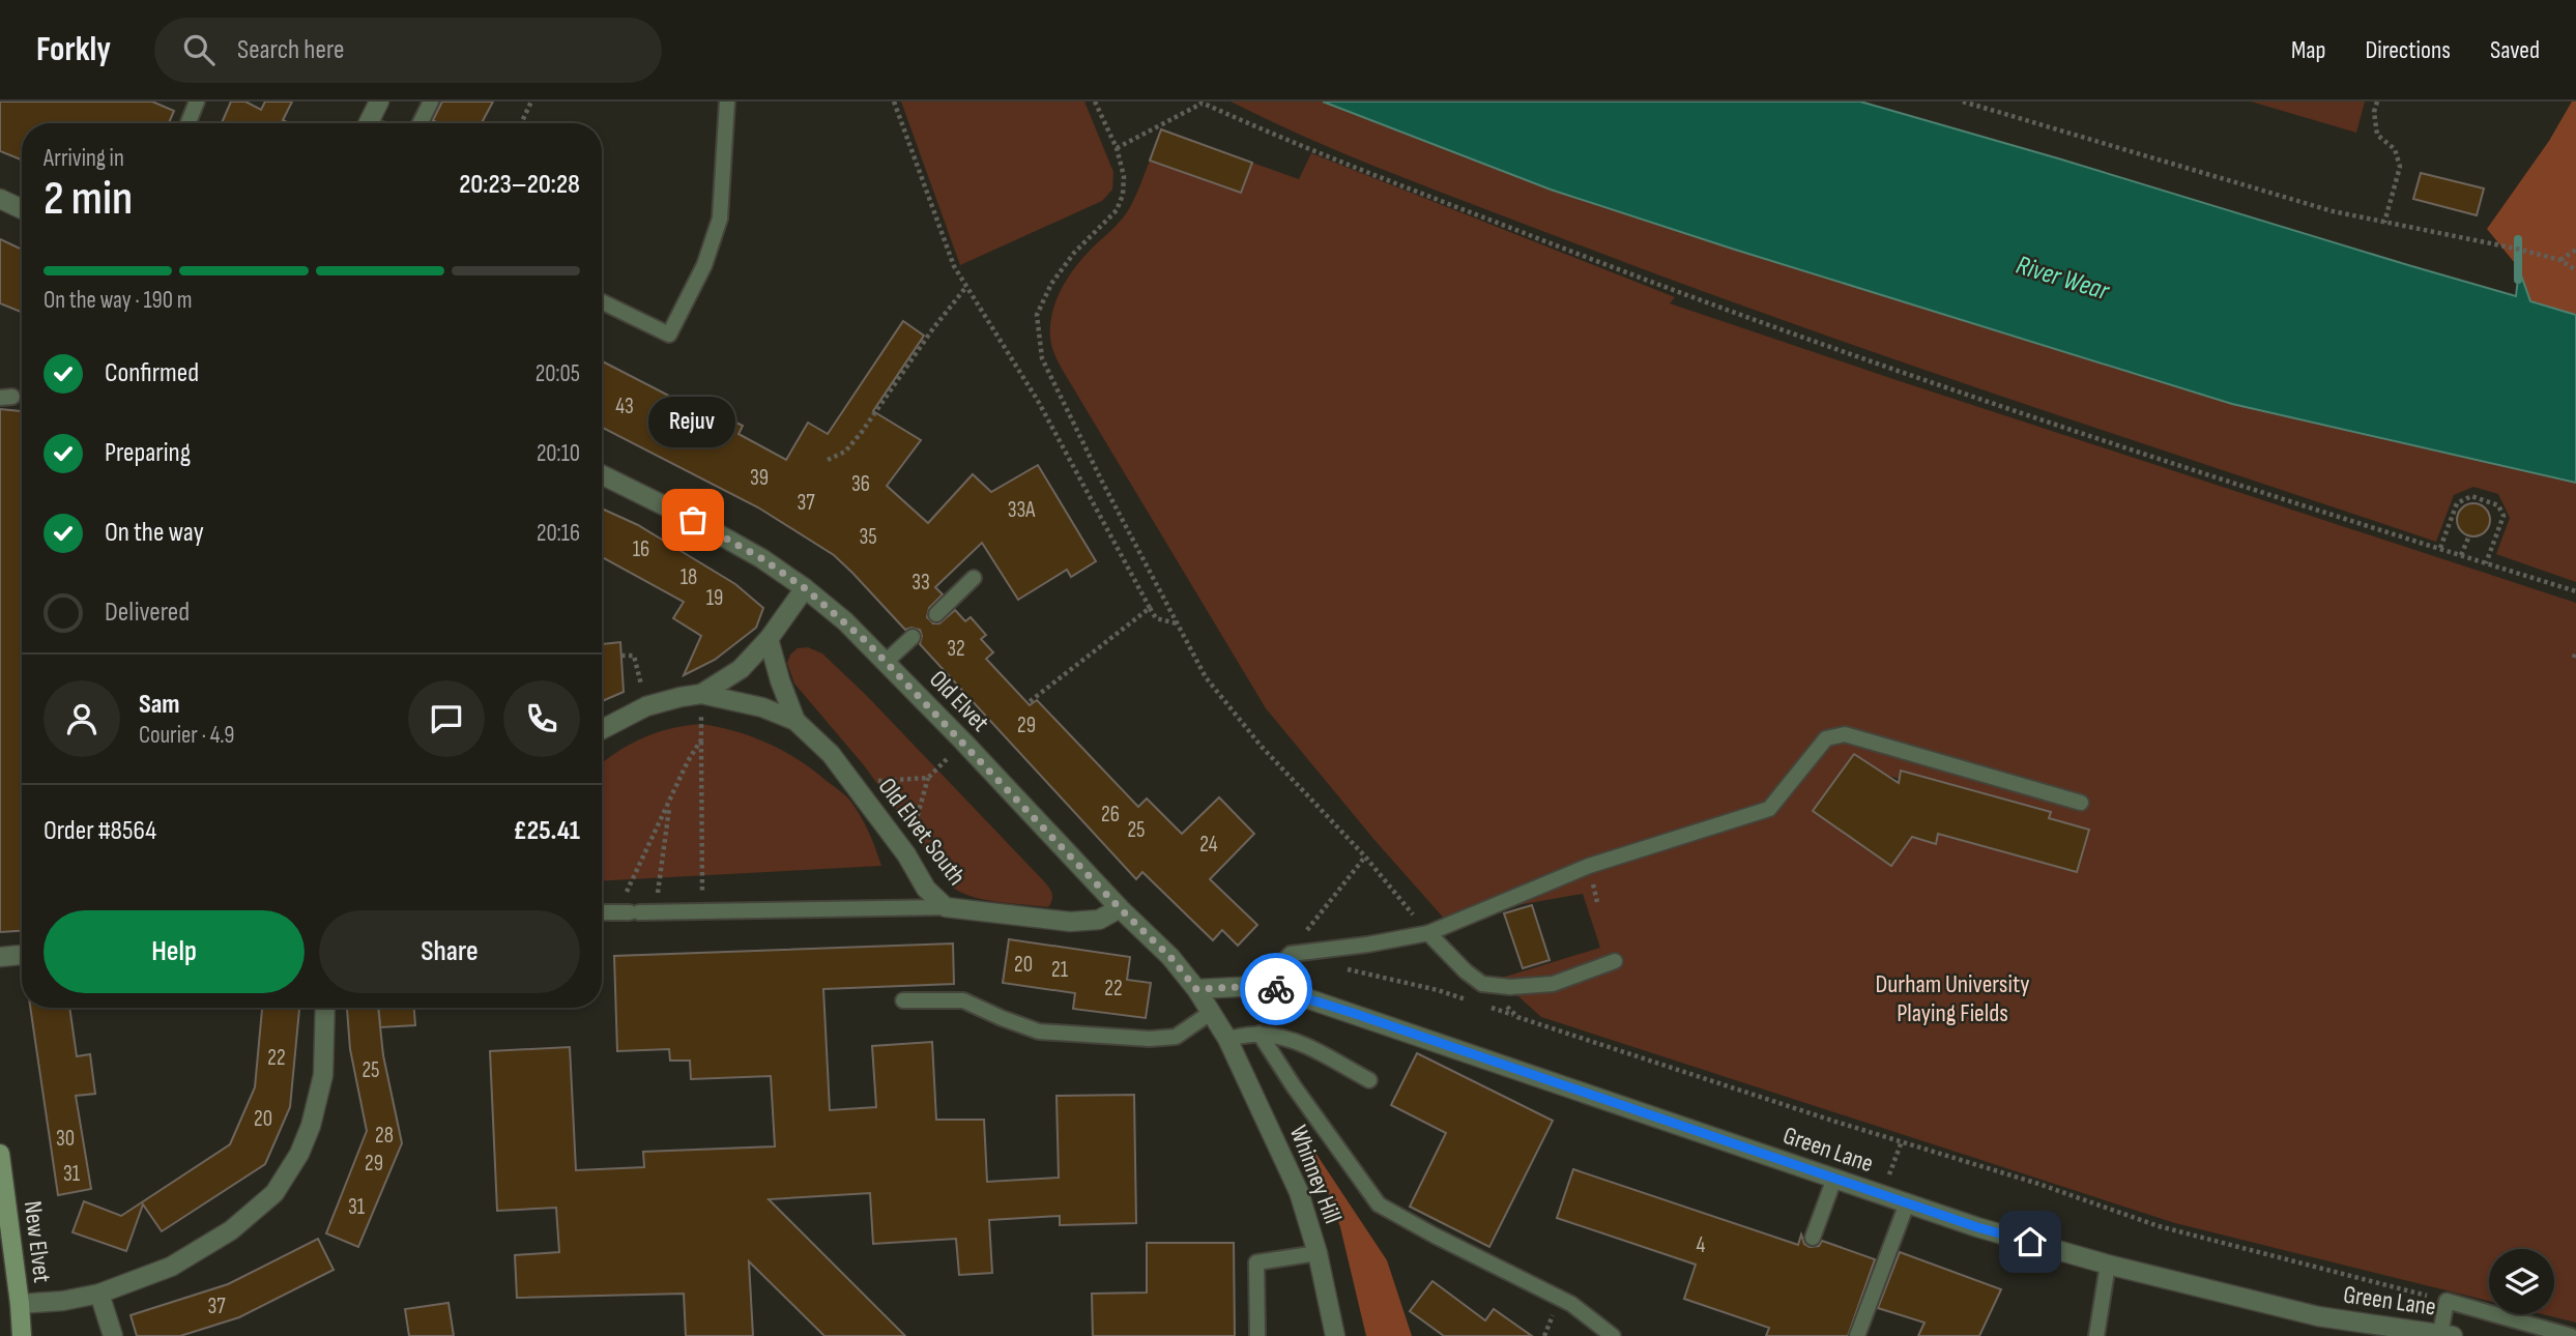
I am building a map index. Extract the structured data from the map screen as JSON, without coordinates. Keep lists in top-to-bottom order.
{
  "streets": {
    "street": [
      "Old Elvet",
      "Old Elvet South",
      "Green Lane",
      "Whinney Hill",
      "New Elvet"
    ]
  },
  "crossings": [
    ["Old Elvet", "Old Elvet South"],
    ["Old Elvet", "Green Lane"],
    ["Old Elvet", "Whinney Hill"]
  ],
  "water": ["River Wear"],
  "parks": ["Durham University Playing Fields"],
  "places": ["Rejuv"],
  "house_numbers": [
    "43",
    "39",
    "36",
    "37",
    "33A",
    "35",
    "16",
    "18",
    "33",
    "19",
    "32",
    "29",
    "26",
    "25",
    "24",
    "20",
    "21",
    "22",
    "22",
    "25",
    "20",
    "28",
    "30",
    "29",
    "31",
    "31",
    "4",
    "37"
  ],
  "page": {
    "header": "Forkly",
    "search": "Search here",
    "nav": ["Map", "Directions", "Saved"],
    "heading": ["2 min", "Arriving in", "20:23–20:28"],
    "panel": [
      "Sam",
      "Courier · 4.9",
      "Order #8564",
      "£25.41"
    ],
    "bar": "On the way · 190 m",
    "list": [
      ["Confirmed", "20:05"],
      ["Preparing", "20:10"],
      ["On the way", "20:16"],
      "Delivered"
    ],
    "bubble": "Rejuv",
    "buttons": ["Help", "Share"]
  }
}
